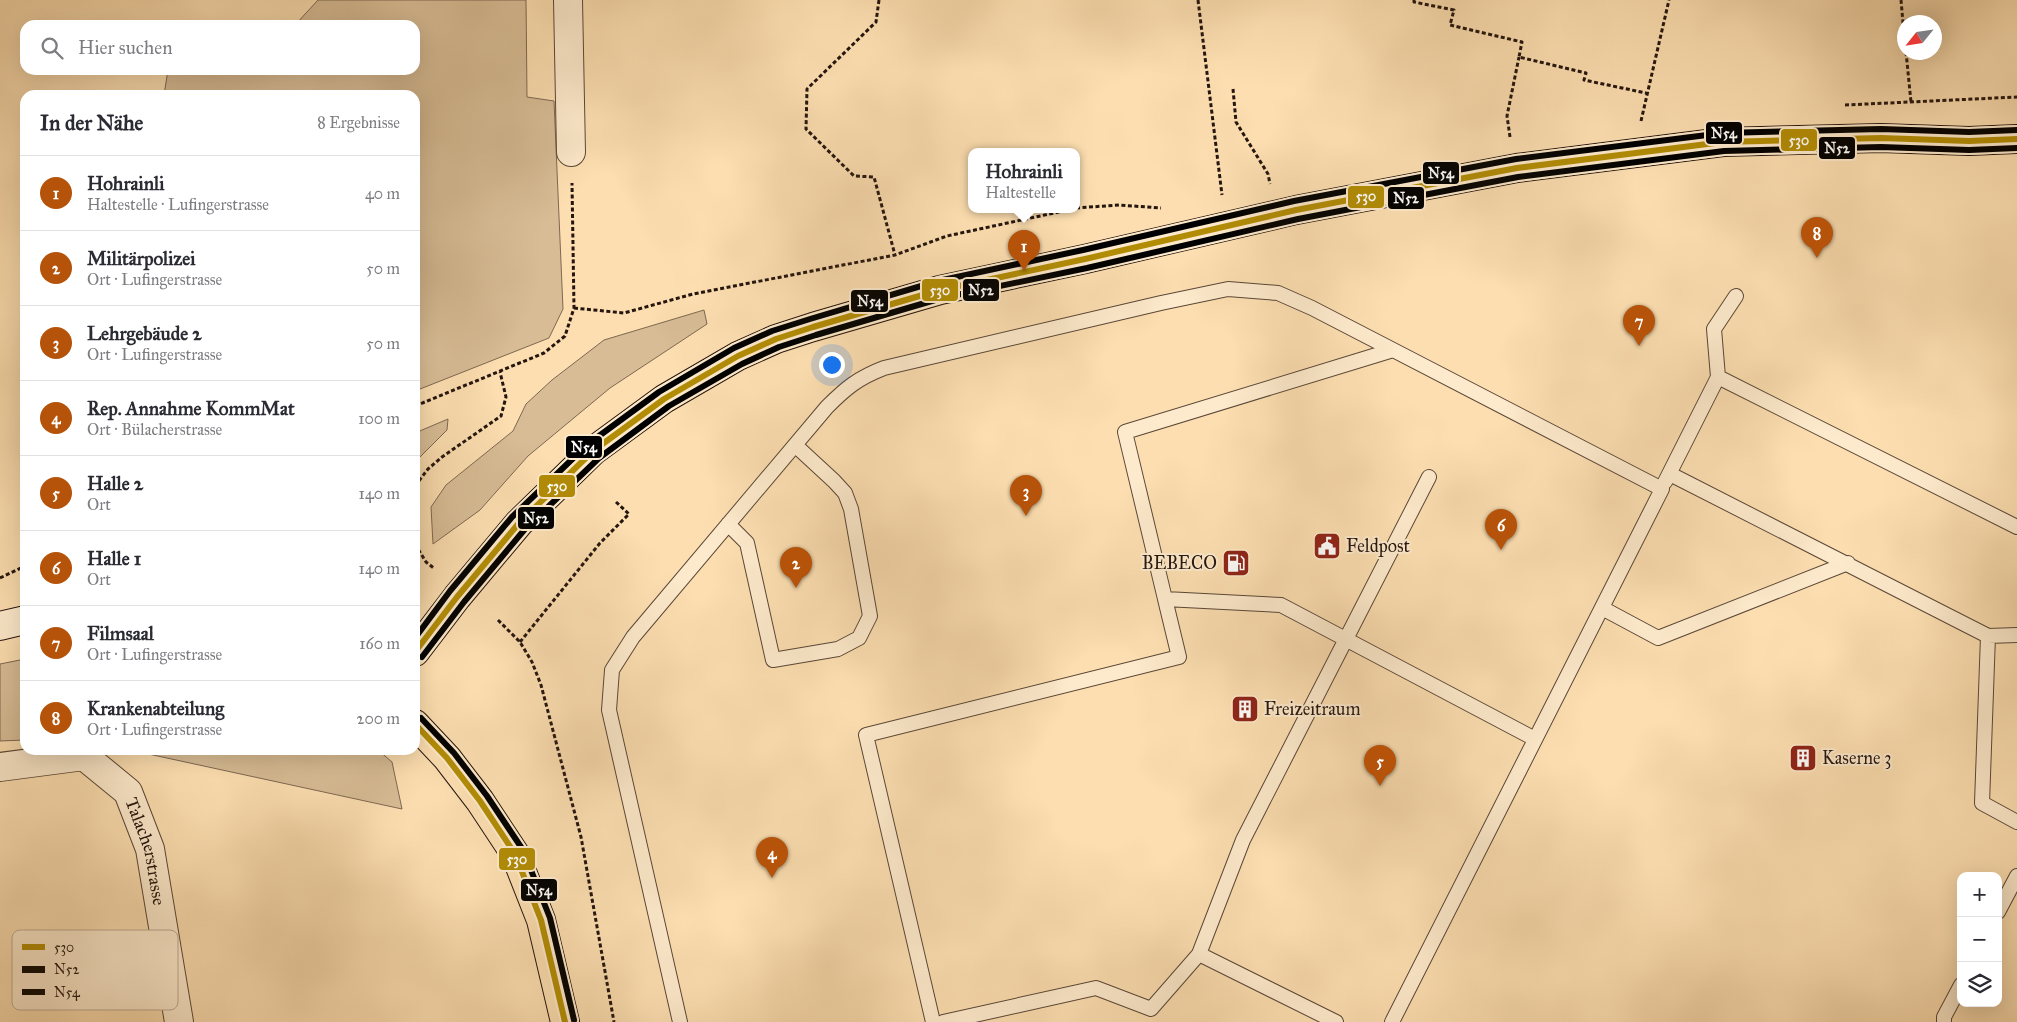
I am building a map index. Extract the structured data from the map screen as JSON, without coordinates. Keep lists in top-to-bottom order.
{
  "streets": {
    "street": ["Talacherstrasse"]
  },
  "places": {
    "public building": ["Feldpost"],
    "fuel station": ["BEBECO"],
    "building": ["Freizeitraum", "Kaserne 3"]
  },
  "lines": ["transit line N54", "transit line 530", "transit line N52"],
  "legend": ["530", "N52", "N54"],
  "north": "bottom left",
  "page": {
    "search": "Hier suchen",
    "heading": ["In der Nähe", "8 Ergebnisse"],
    "popup": ["Hohrainli", "Haltestelle"],
    "list": [
      {
        "mark": "1",
        "name": "Hohrainli",
        "note": "Haltestelle · Lufingerstrasse",
        "value": "40 m"
      },
      {
        "mark": "2",
        "name": "Militärpolizei",
        "note": "Ort · Lufingerstrasse",
        "value": "50 m"
      },
      {
        "mark": "3",
        "name": "Lehrgebäude 2",
        "note": "Ort · Lufingerstrasse",
        "value": "50 m"
      },
      {
        "mark": "4",
        "name": "Rep. Annahme KommMat",
        "note": "Ort · Bülacherstrasse",
        "value": "100 m"
      },
      {
        "mark": "5",
        "name": "Halle 2",
        "note": "Ort",
        "value": "140 m"
      },
      {
        "mark": "6",
        "name": "Halle 1",
        "note": "Ort",
        "value": "140 m"
      },
      {
        "mark": "7",
        "name": "Filmsaal",
        "note": "Ort · Lufingerstrasse",
        "value": "160 m"
      },
      {
        "mark": "8",
        "name": "Krankenabteilung",
        "note": "Ort · Lufingerstrasse",
        "value": "200 m"
      }
    ],
    "pins": [
      "8",
      "1",
      "7",
      "3",
      "6",
      "2",
      "5",
      "4"
    ],
    "map_buttons": ["+", "−"]
  }
}
